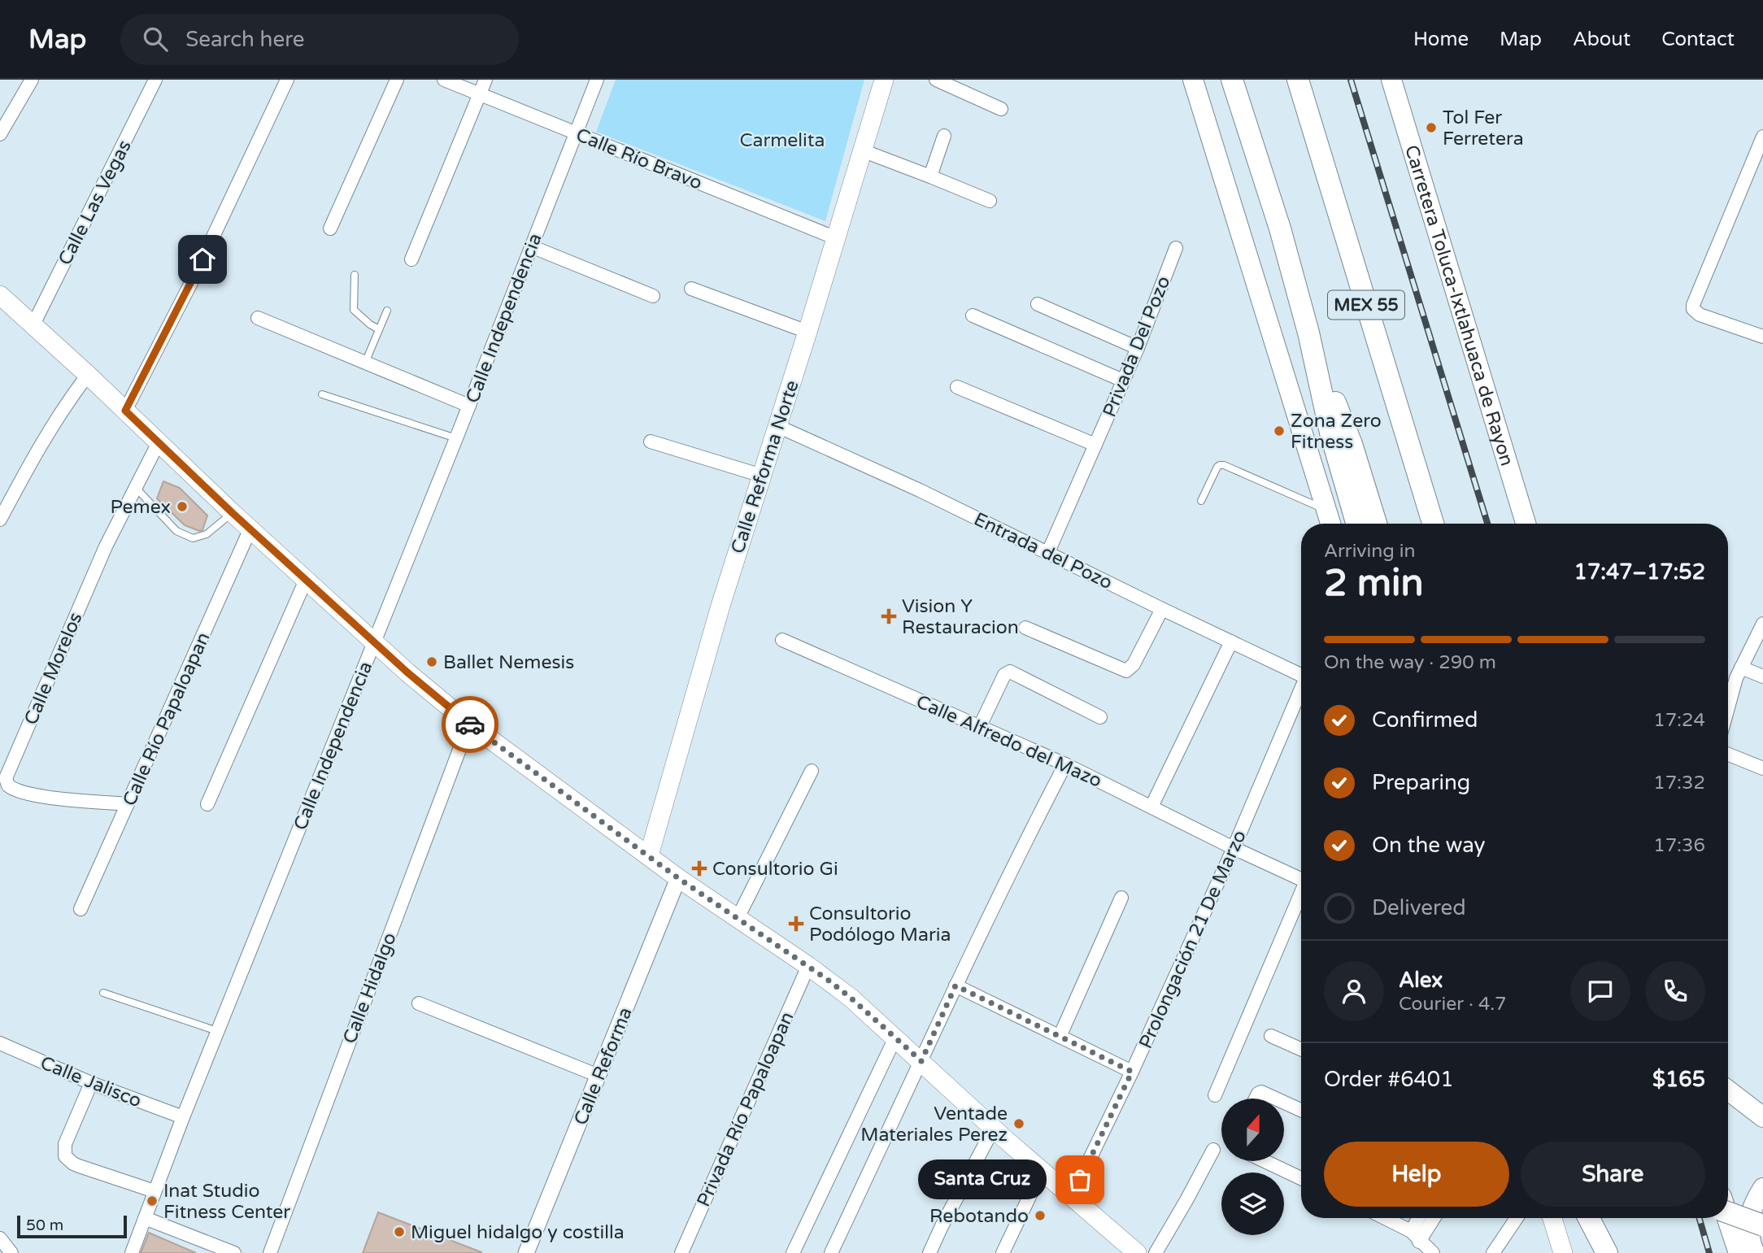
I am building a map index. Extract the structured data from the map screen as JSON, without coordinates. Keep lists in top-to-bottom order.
{
  "streets": {
    "highway": ["MEX 55"],
    "main road": ["Carretera Toluca-Ixtlahuaca de Rayon", "Calle Reforma Norte"],
    "street": [
      "Calle Río Bravo",
      "Calle Las Vegas",
      "Calle Independencia",
      "Privada Del Pozo",
      "Entrada del Pozo",
      "Calle Morelos",
      "Calle Río Papaloapan",
      "Calle Alfredo del Mazo",
      "Prolongación 21 De Marzo",
      "Calle Hidalgo",
      "Calle Reforma",
      "Calle Jalisco",
      "Privada Río Papaloapan"
    ]
  },
  "crossings": [
    ["Calle Río Bravo", "Calle Independencia"],
    ["Calle Río Bravo", "Calle Reforma Norte"],
    ["Calle Independencia", "Calle Jalisco"],
    ["Privada Del Pozo", "Entrada del Pozo"],
    ["Calle Reforma Norte", "Entrada del Pozo"],
    ["Calle Morelos", "Calle Río Papaloapan"],
    ["Calle Alfredo del Mazo", "Prolongación 21 De Marzo"]
  ],
  "parks": ["Carmelita"],
  "places": {
    "other": [
      "Tol Fer Ferretera",
      "Zona Zero Fitness",
      "Pemex",
      "Ballet Nemesis",
      "Ventade Materiales Perez",
      "Santa Cruz",
      "Inat Studio Fitness Center",
      "Rebotando",
      "Miguel hidalgo y costilla"
    ],
    "health": ["Vision Y Restauracion", "Consultorio Gi", "Consultorio Podólogo Maria"]
  },
  "scale_bar": "50 m",
  "north": "top",
  "page": {
    "header": "Map",
    "search": "Search here",
    "nav": [
      "Home",
      "Map",
      "About",
      "Contact"
    ],
    "heading": ["2 min", "Arriving in", "17:47–17:52"],
    "panel": [
      "Alex",
      "Courier · 4.7",
      "Order #6401",
      "$165"
    ],
    "bar": "On the way · 290 m",
    "list": [
      ["Confirmed", "17:24"],
      ["Preparing", "17:32"],
      ["On the way", "17:36"],
      "Delivered"
    ],
    "buttons": ["Help", "Share"],
    "bubble": "Santa Cruz",
    "scale": "50 m"
  }
}
